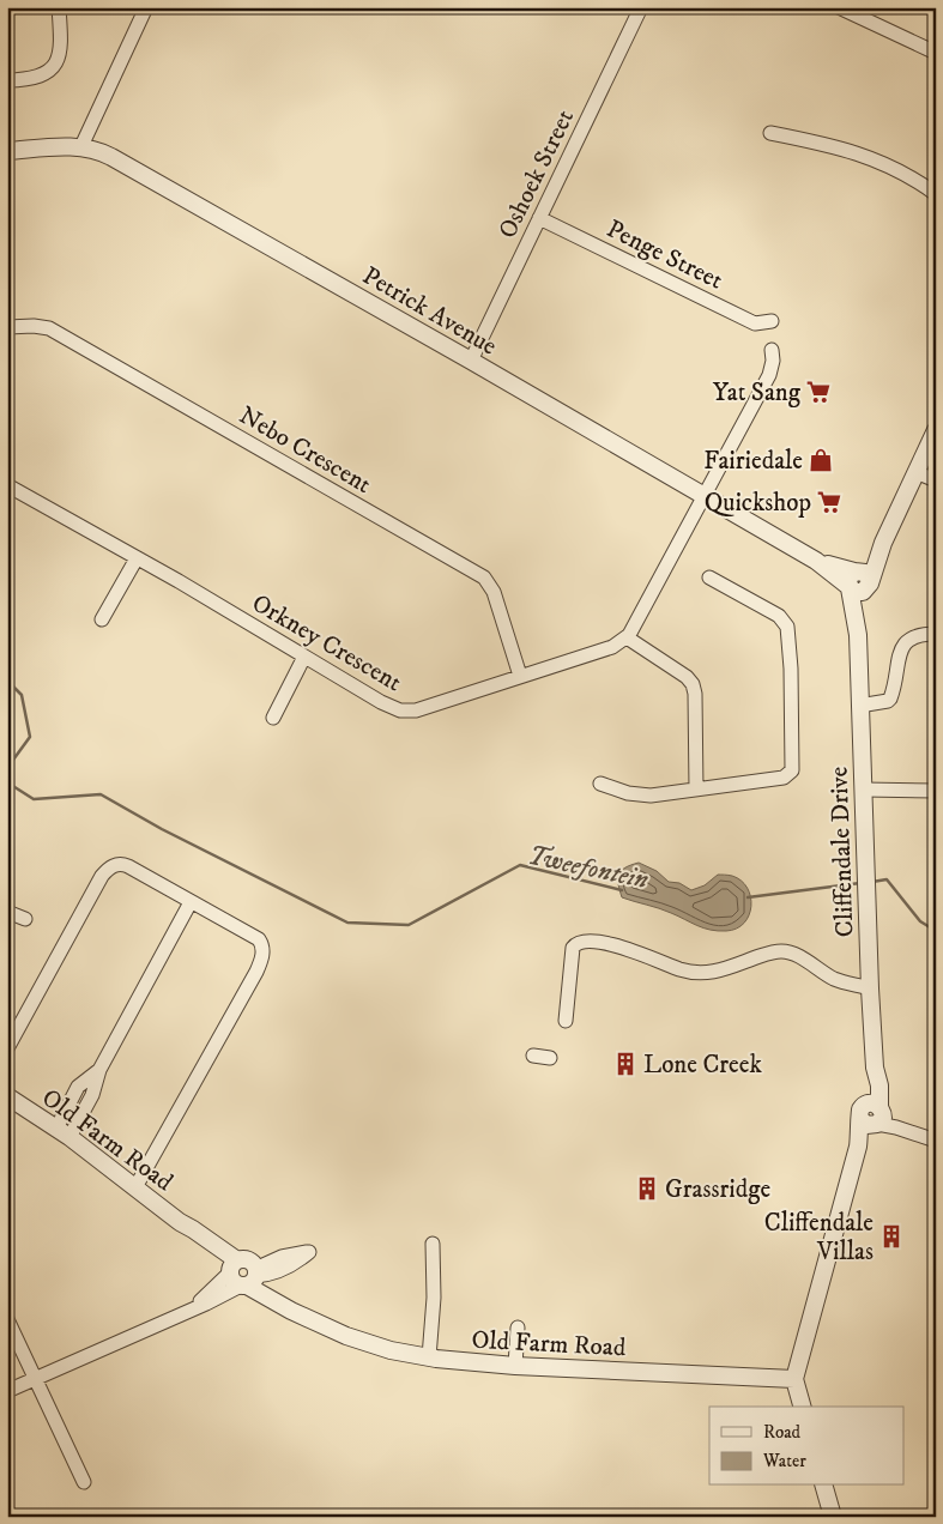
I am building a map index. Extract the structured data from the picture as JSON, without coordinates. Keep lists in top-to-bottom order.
{
  "streets": {
    "street": [
      "Oshoek Street",
      "Penge Street",
      "Petrick Avenue",
      "Nebo Crescent",
      "Orkney Crescent",
      "Cliffendale Drive",
      "Old Farm Road"
    ]
  },
  "crossings": [
    ["Oshoek Street", "Penge Street"],
    ["Oshoek Street", "Petrick Avenue"],
    ["Petrick Avenue", "Cliffendale Drive"],
    ["Nebo Crescent", "Orkney Crescent"]
  ],
  "water": ["Tweefontein"],
  "places": {
    "supermarket": ["Yat Sang", "Quickshop"],
    "shop": ["Fairiedale"],
    "building": ["Lone Creek", "Grassridge", "Cliffendale Villas"]
  },
  "legend": ["Road", "Water"]
}
